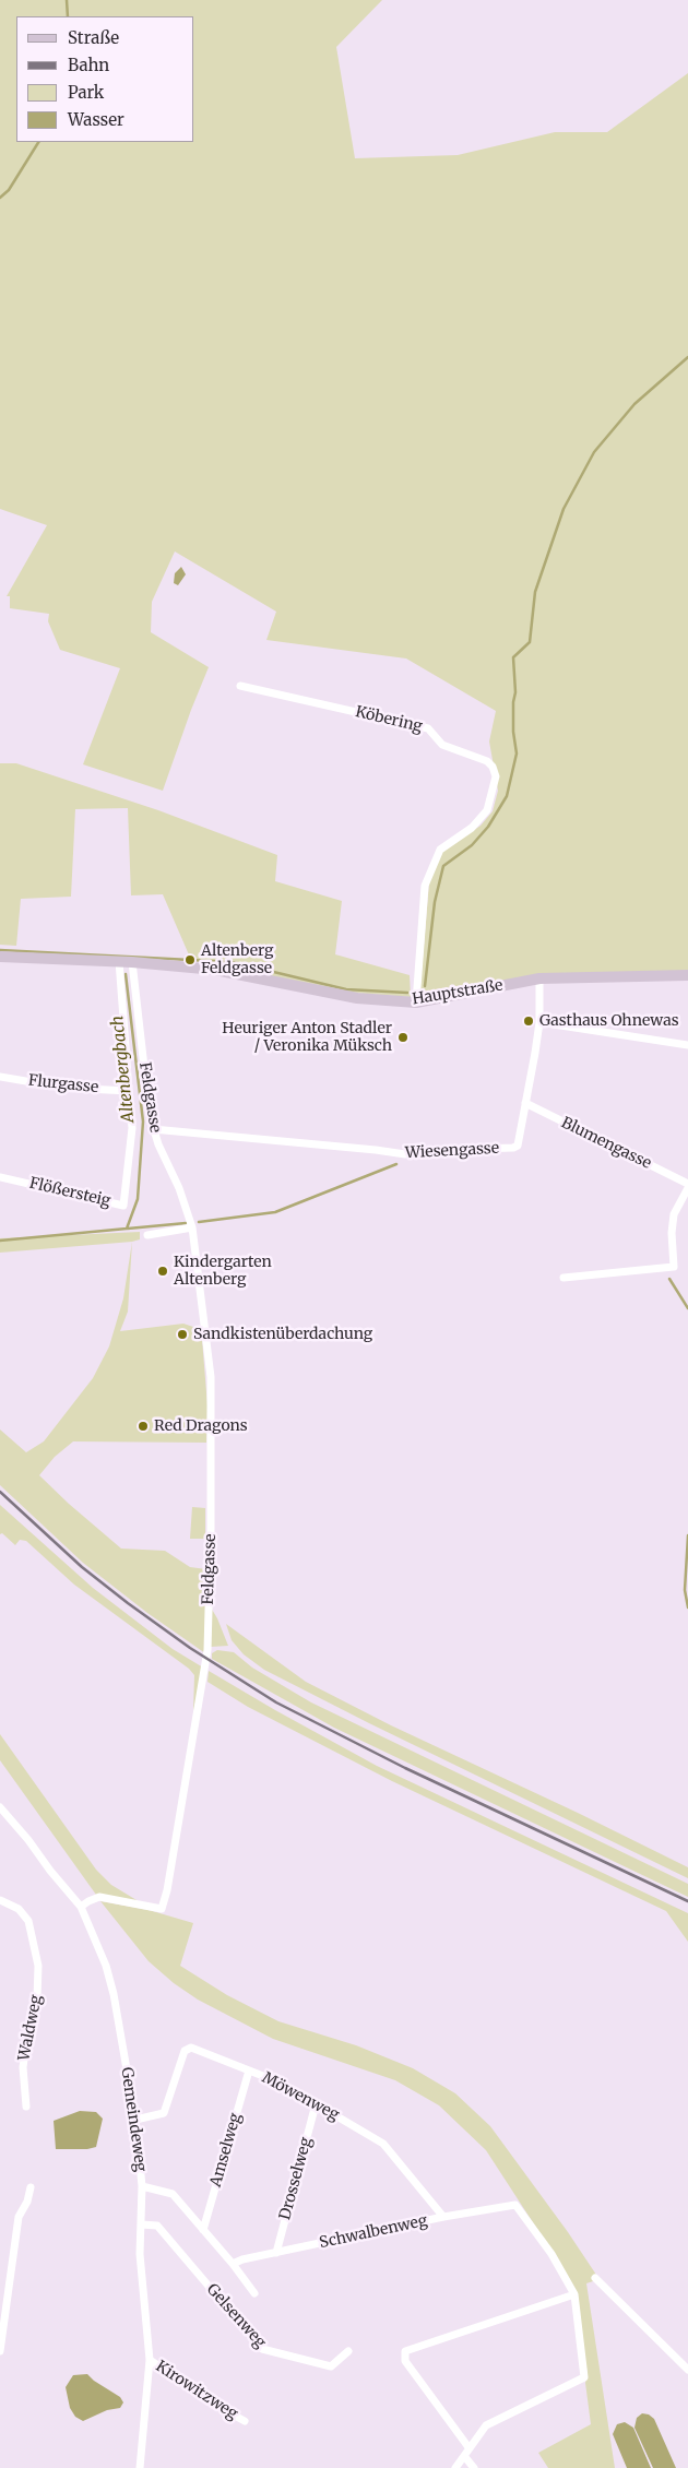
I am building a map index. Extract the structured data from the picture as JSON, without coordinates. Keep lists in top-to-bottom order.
{
  "streets": {
    "main road": ["Hauptstraße"],
    "street": [
      "Köbering",
      "Flurgasse",
      "Feldgasse",
      "Blumengasse",
      "Wiesengasse",
      "Flößersteig",
      "Waldweg",
      "Möwenweg",
      "Gemeindeweg",
      "Amselweg",
      "Drosselweg",
      "Schwalbenweg",
      "Gelsenweg",
      "Kirowitzweg"
    ]
  },
  "crossings": [
    ["Köbering", "Hauptstraße"],
    ["Hauptstraße", "Feldgasse"],
    ["Hauptstraße", "Wiesengasse"],
    ["Flurgasse", "Flößersteig"],
    ["Feldgasse", "Wiesengasse"],
    ["Feldgasse", "Gemeindeweg"],
    ["Blumengasse", "Wiesengasse"],
    ["Möwenweg", "Gemeindeweg"],
    ["Möwenweg", "Amselweg"],
    ["Möwenweg", "Drosselweg"],
    ["Möwenweg", "Schwalbenweg"],
    ["Gemeindeweg", "Gelsenweg"],
    ["Gemeindeweg", "Kirowitzweg"],
    ["Drosselweg", "Schwalbenweg"]
  ],
  "water": ["Altenbergbach"],
  "places": [
    "Altenberg Feldgasse",
    "Gasthaus Ohnewas",
    "Heuriger Anton Stadler / Veronika Müksch",
    "Kindergarten Altenberg",
    "Sandkistenüberdachung",
    "Red Dragons"
  ],
  "legend": [
    "Straße",
    "Bahn",
    "Park",
    "Wasser"
  ]
}
